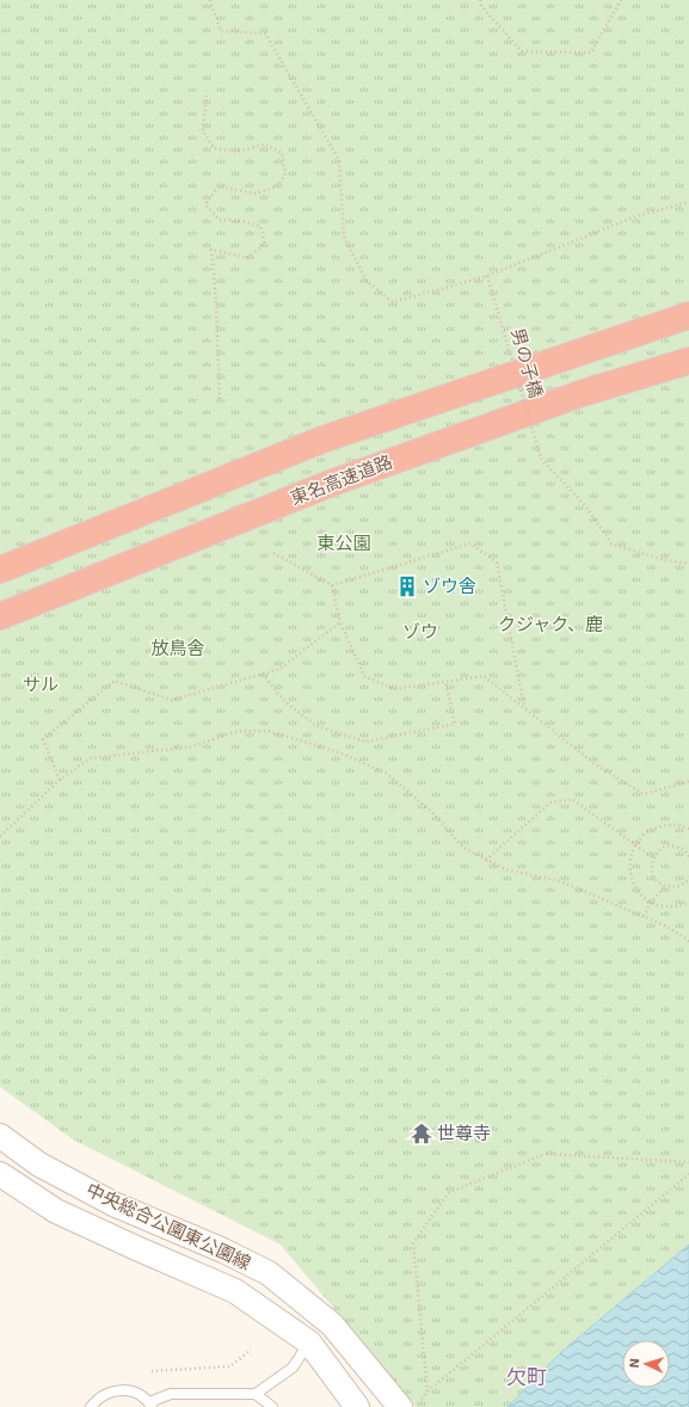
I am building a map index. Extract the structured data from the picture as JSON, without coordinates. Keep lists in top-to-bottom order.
{
  "streets": {
    "highway": ["東名高速道路"],
    "street": ["中央総合公園東公園線"],
    "path": ["男の子橋"]
  },
  "districts": ["欠町"],
  "parks": [
    "東公園",
    "クジャク、鹿",
    "ゾウ",
    "放鳥舎",
    "サル"
  ],
  "places": {
    "building": ["ゾウ舎"],
    "temple": ["世尊寺"]
  },
  "north": "left"
}
